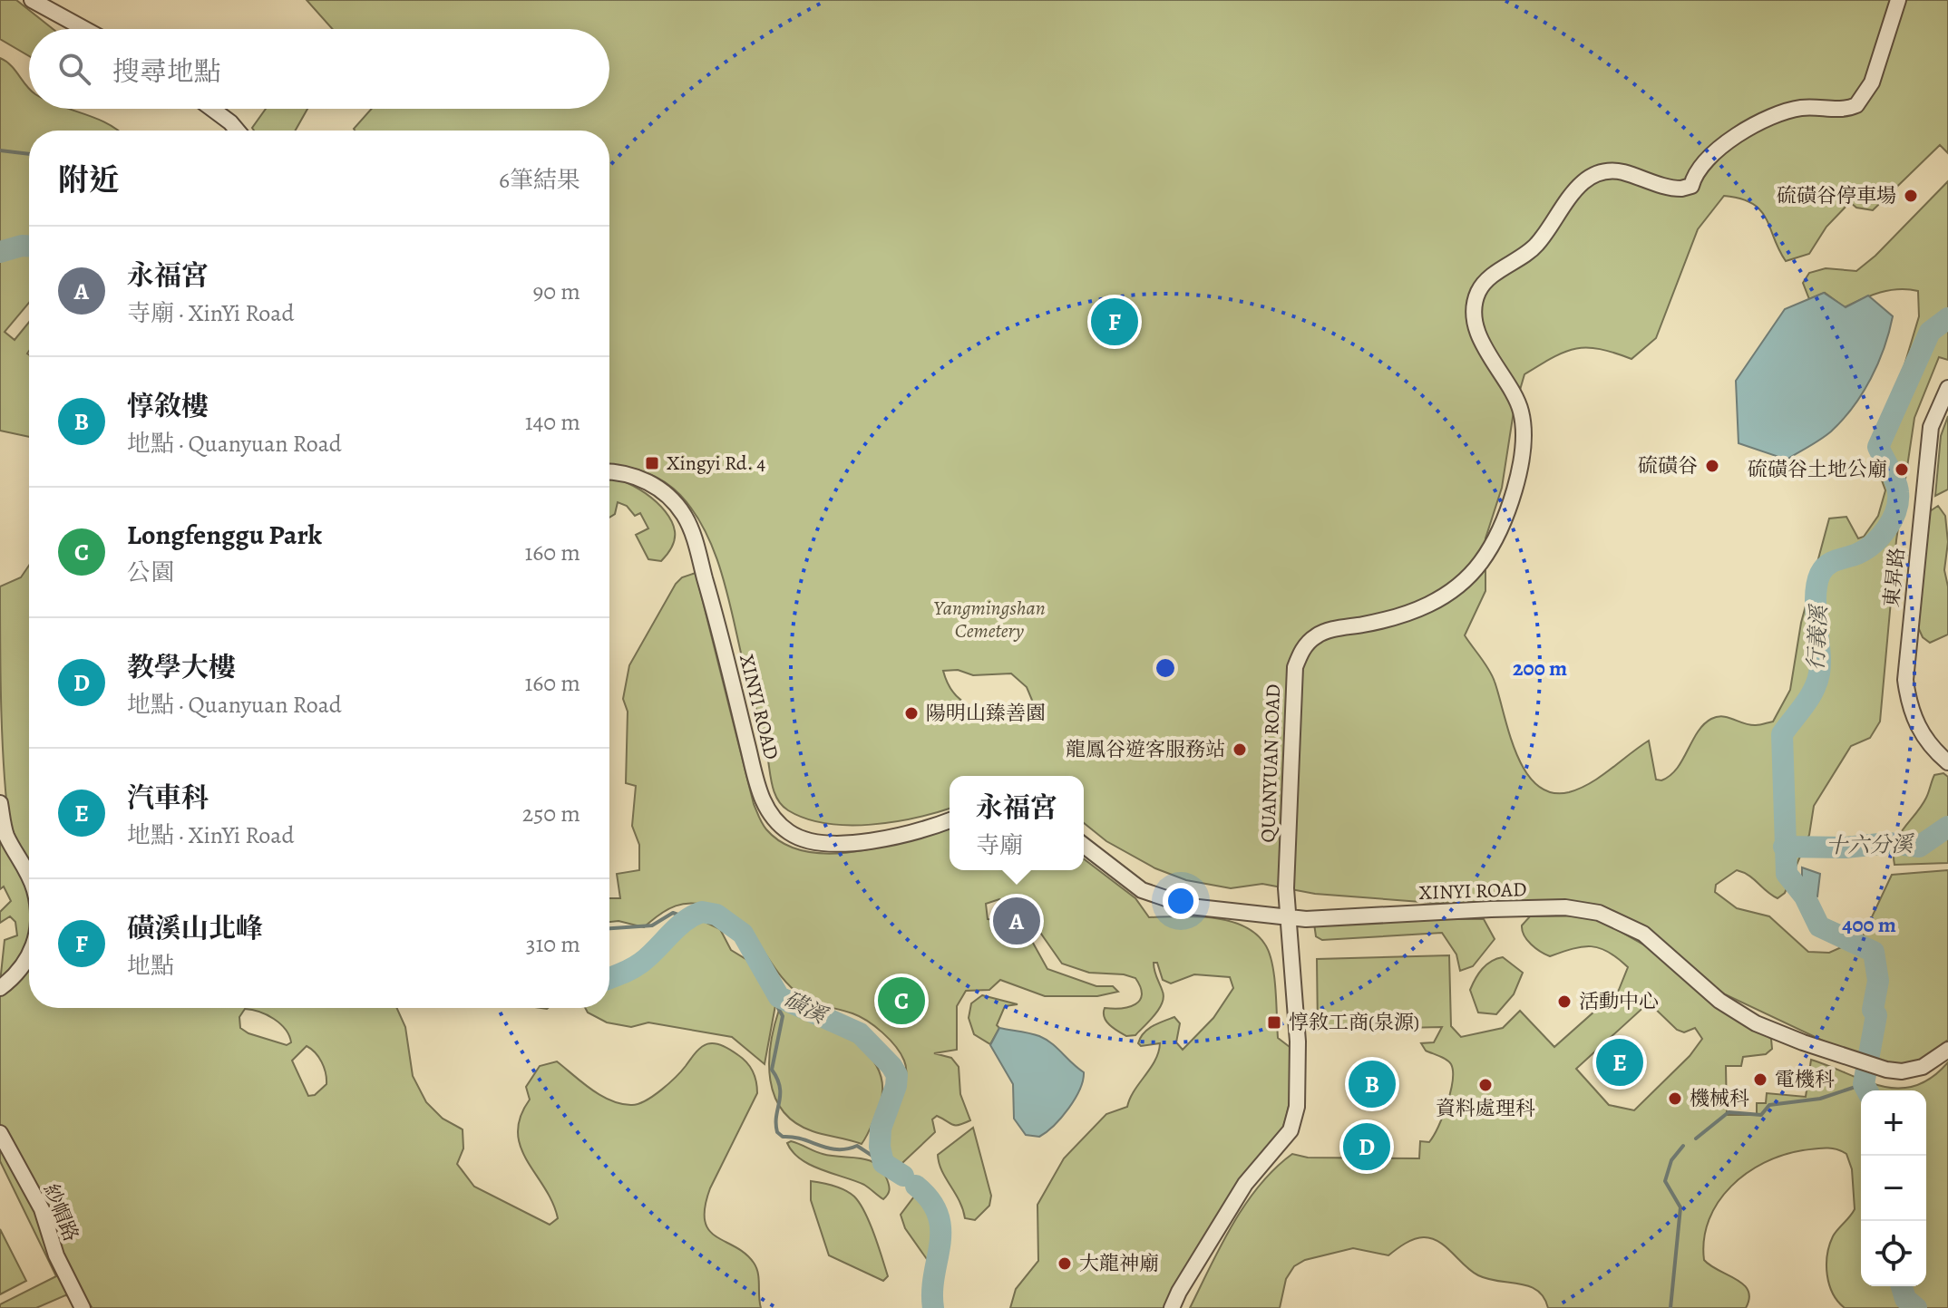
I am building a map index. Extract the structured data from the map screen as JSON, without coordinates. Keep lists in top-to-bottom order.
{
  "streets": {
    "street": [
      "東昇路",
      "XINYI ROAD",
      "QUANYUAN ROAD",
      "紗帽路"
    ]
  },
  "crossings": [
    ["XINYI ROAD", "QUANYUAN ROAD"]
  ],
  "water": ["行義溪", "十六分溪", "磺溪"],
  "parks": ["Yangmingshan Cemetery"],
  "places": {
    "other": [
      "硫磺谷停車場",
      "硫磺谷",
      "硫磺谷土地公廟",
      "陽明山臻善園",
      "龍鳳谷遊客服務站",
      "活動中心",
      "電機科",
      "資料處理科",
      "機械科",
      "大龍神廟"
    ],
    "transit": ["Xingyi Rd. 4", "惇敘工商(泉源)"]
  },
  "page": {
    "search": "搜尋地點",
    "heading": ["附近", "6筆結果"],
    "list": [
      {
        "mark": "A",
        "name": "永福宮",
        "note": "寺廟 · XinYi Road",
        "value": "90 m"
      },
      {
        "mark": "B",
        "name": "惇敘樓",
        "note": "地點 · Quanyuan Road",
        "value": "140 m"
      },
      {
        "mark": "C",
        "name": "Longfenggu Park",
        "note": "公園",
        "value": "160 m"
      },
      {
        "mark": "D",
        "name": "教學大樓",
        "note": "地點 · Quanyuan Road",
        "value": "160 m"
      },
      {
        "mark": "E",
        "name": "汽車科",
        "note": "地點 · XinYi Road",
        "value": "250 m"
      },
      {
        "mark": "F",
        "name": "磺溪山北峰",
        "note": "地點",
        "value": "310 m"
      }
    ],
    "pins": [
      "F",
      "A",
      "C",
      "E",
      "B",
      "D"
    ],
    "popup": ["永福宮", "寺廟"],
    "map_buttons": ["+", "−"]
  },
  "rings": ["200 m", "400 m"]
}
